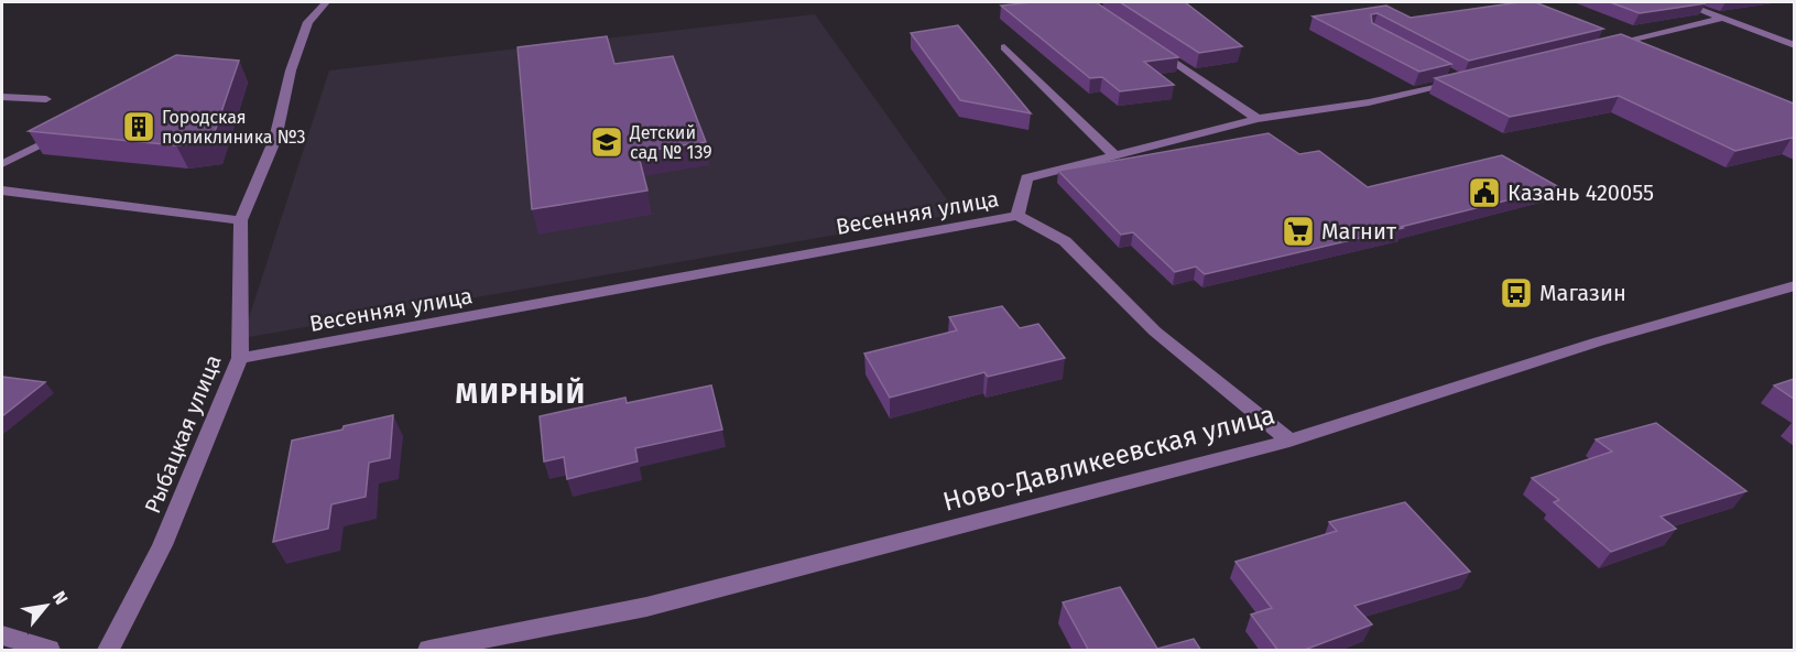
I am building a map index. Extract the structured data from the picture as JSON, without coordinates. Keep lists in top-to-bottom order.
{
  "streets": {
    "street": ["Весенняя улица", "Рыбацкая улица", "Ново-Давликеевская улица"]
  },
  "crossings": [
    ["Весенняя улица", "Рыбацкая улица"]
  ],
  "districts": ["МИРНЫЙ"],
  "places": {
    "building": ["Городская поликлиника №3"],
    "school or university": ["Детский сад № 139"],
    "public building": ["Казань 420055"],
    "supermarket": ["Магнит"],
    "bus stop": ["Магазин"]
  },
  "north": "top right"
}
